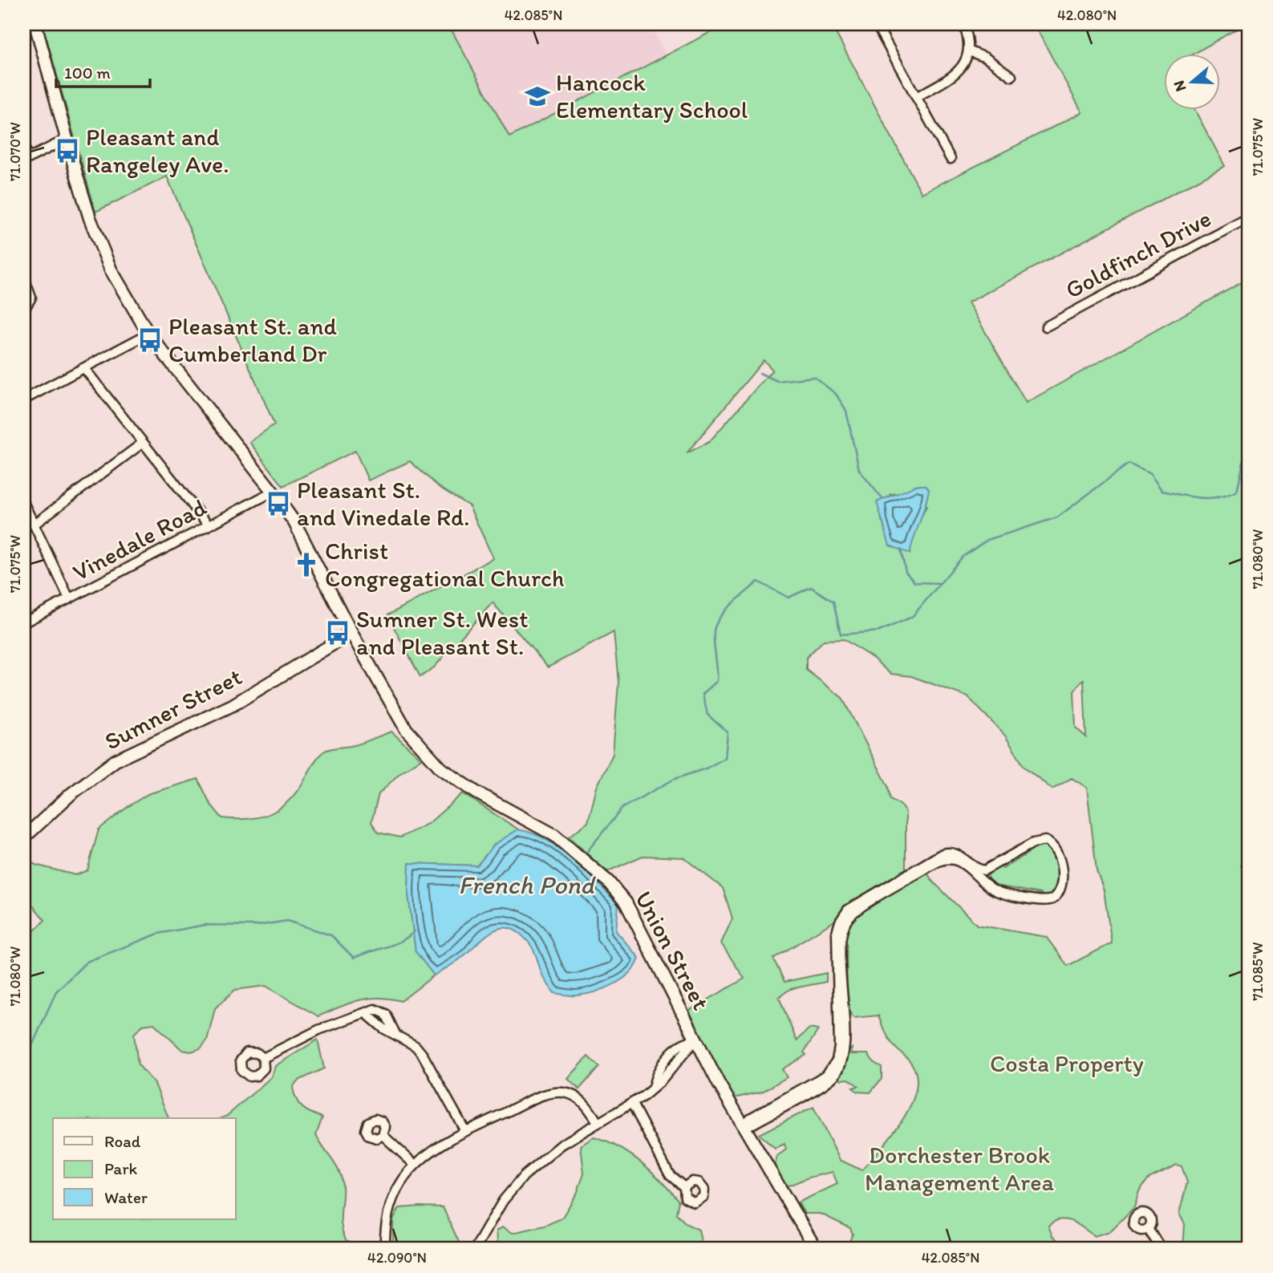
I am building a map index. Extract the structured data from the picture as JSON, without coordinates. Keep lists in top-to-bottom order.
{
  "streets": {
    "main road": ["Sumner Street", "Union Street"],
    "street": ["Goldfinch Drive", "Vinedale Road"]
  },
  "crossings": [
    ["Vinedale Road", "Union Street"],
    ["Sumner Street", "Union Street"]
  ],
  "water": ["French Pond"],
  "parks": ["Costa Property", "Dorchester Brook Management Area"],
  "places": {
    "school or university": ["Hancock Elementary School"],
    "bus stop": [
      "Pleasant and Rangeley Ave.",
      "Pleasant St. and Cumberland Dr",
      "Pleasant St. and Vinedale Rd.",
      "Sumner St. West and Pleasant St."
    ],
    "church": ["Christ Congregational Church"]
  },
  "legend": ["Road", "Park", "Water"],
  "scale_bar": "100 m",
  "north": "left",
  "coordinates": [
    "42.085°N",
    "42.080°N",
    "71.075°W",
    "71.070°W",
    "71.080°W",
    "71.085°W",
    "42.090°N"
  ]
}
